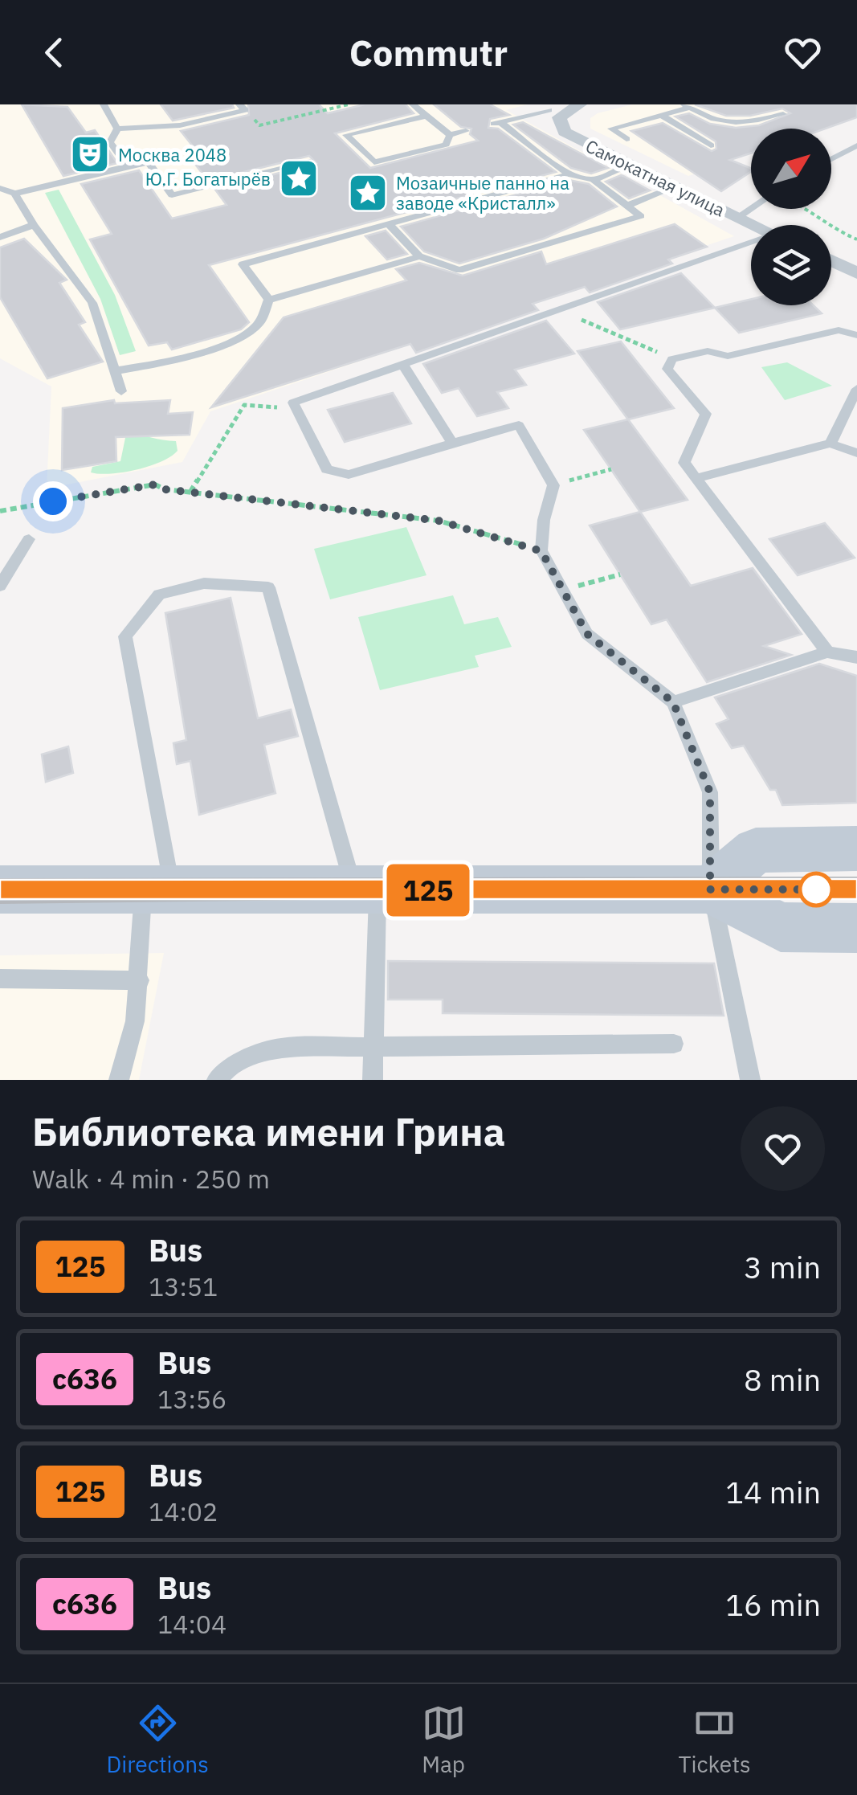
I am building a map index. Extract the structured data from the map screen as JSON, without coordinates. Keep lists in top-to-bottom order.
{
  "streets": {
    "street": ["Самокатная улица"]
  },
  "places": {
    "theatre": ["Москва 2048"],
    "place": ["Ю.Г. Богатырёв", "Мозаичные панно на заводе «Кристалл»"]
  },
  "lines": ["bus line 125"],
  "north": "top right",
  "page": {
    "header": "Commutr",
    "on_map": "125",
    "heading": ["Библиотека имени Грина", "Walk · 4 min · 250 m"],
    "list": [
      {
        "mark": "125",
        "name": "Bus",
        "note": "13:51",
        "value": "3 min"
      },
      {
        "mark": "с636",
        "name": "Bus",
        "note": "13:56",
        "value": "8 min"
      },
      {
        "mark": "125",
        "name": "Bus",
        "note": "14:02",
        "value": "14 min"
      },
      {
        "mark": "с636",
        "name": "Bus",
        "note": "14:04",
        "value": "16 min"
      }
    ],
    "tabs": ["Directions", "Map", "Tickets"]
  }
}
